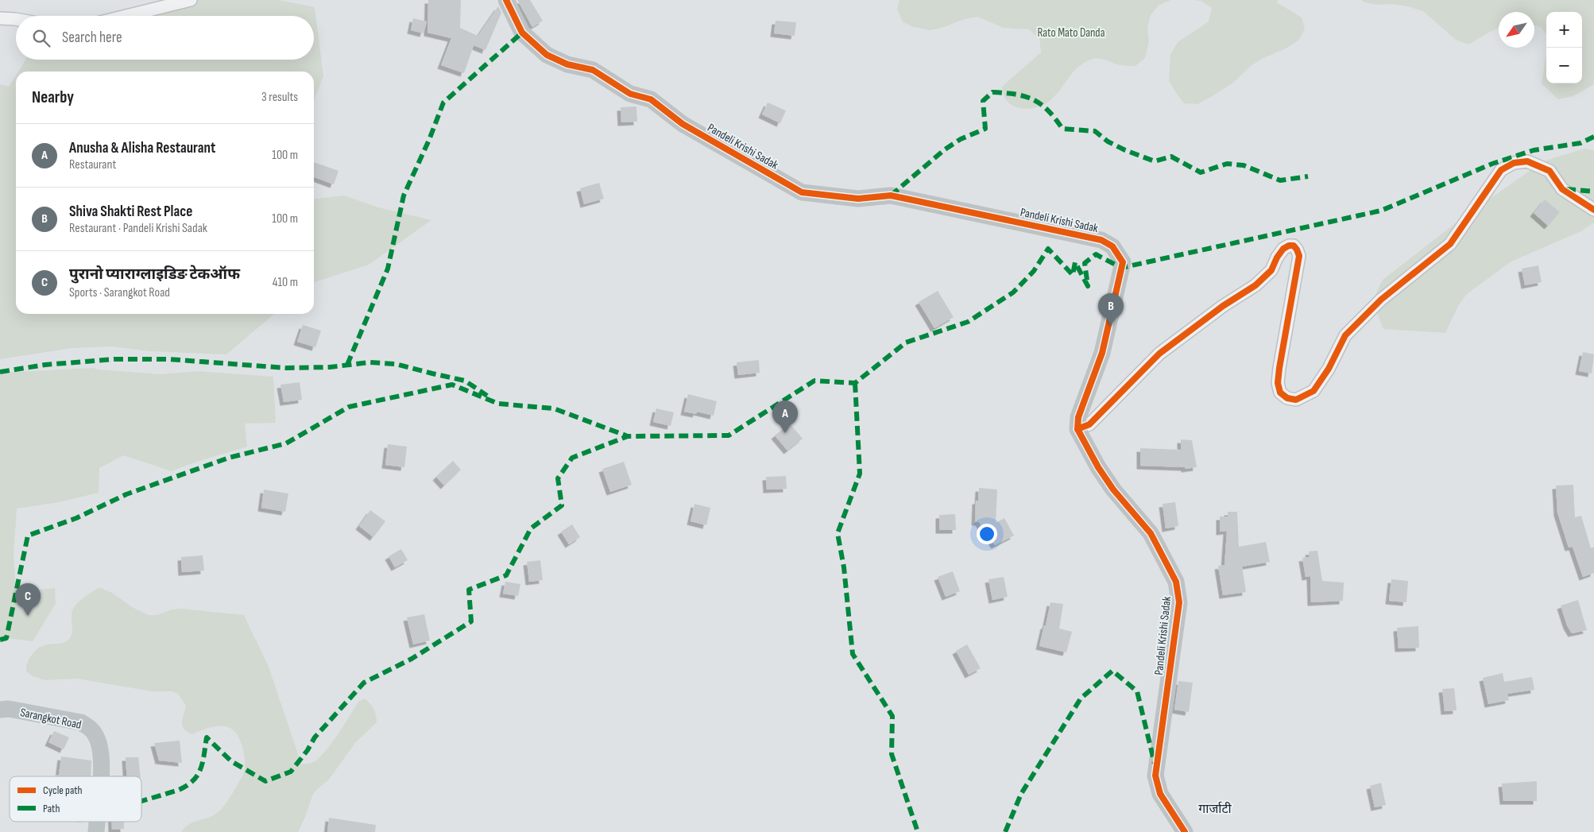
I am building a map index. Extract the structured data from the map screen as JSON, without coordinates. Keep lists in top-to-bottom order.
{
  "streets": {
    "street": ["Pandeli Krishi Sadak", "Sarangkot Road"]
  },
  "districts": ["गार्जाटी"],
  "parks": ["Rato Mato Danda"],
  "legend": ["Cycle path", "Path"],
  "north": "bottom left",
  "page": {
    "map_buttons": ["+", "−"],
    "search": "Search here",
    "heading": ["Nearby", "3 results"],
    "list": [
      {
        "mark": "A",
        "name": "Anusha & Alisha Restaurant",
        "note": "Restaurant",
        "value": "100 m"
      },
      {
        "mark": "B",
        "name": "Shiva Shakti Rest Place",
        "note": "Restaurant · Pandeli Krishi Sadak",
        "value": "100 m"
      },
      {
        "mark": "C",
        "name": "पुरानो प्याराग्लाइडिङ टेकऑफ",
        "note": "Sports · Sarangkot Road",
        "value": "410 m"
      }
    ],
    "pins": ["B", "A", "C"]
  }
}
